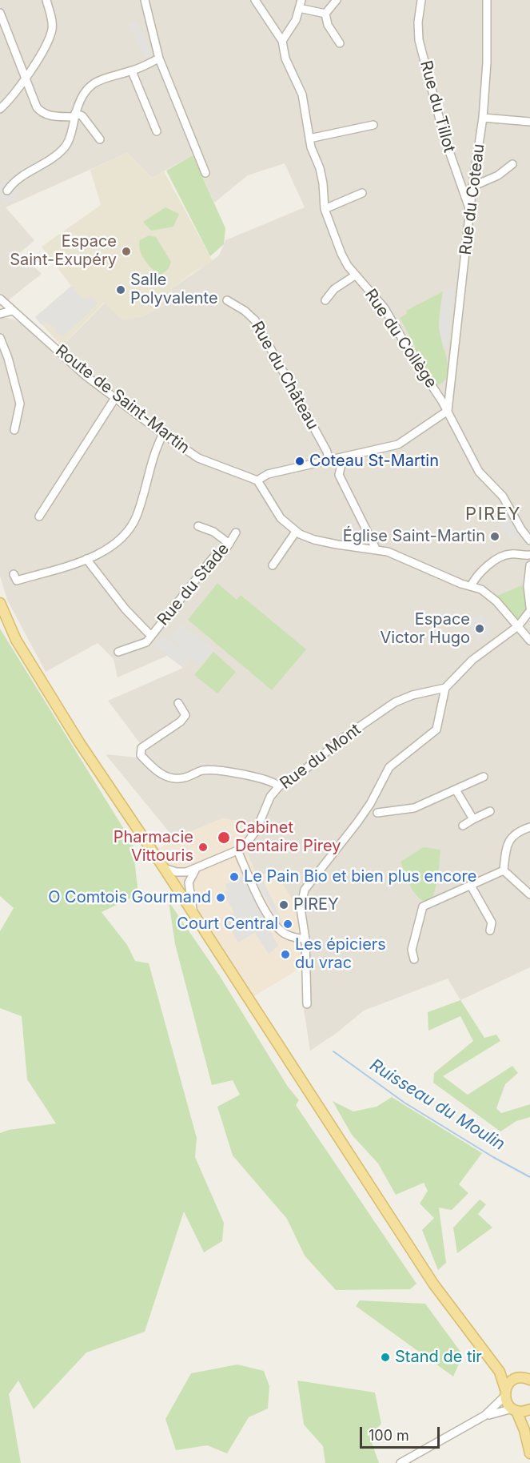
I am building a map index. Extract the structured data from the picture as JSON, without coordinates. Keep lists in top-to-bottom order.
{
  "streets": {
    "street": [
      "Rue du Tillot",
      "Rue du Coteau",
      "Rue du Collège",
      "Rue du Château",
      "Route de Saint-Martin",
      "Rue du Stade",
      "Rue du Mont"
    ]
  },
  "crossings": [
    ["Rue du Tillot", "Rue du Coteau"],
    ["Rue du Coteau", "Rue du Collège"]
  ],
  "districts": ["PIREY"],
  "water": ["Ruisseau du Moulin"],
  "places": [
    "Espace Saint-Exupéry",
    "Salle Polyvalente",
    "Coteau St-Martin",
    "Église Saint-Martin",
    "Espace Victor Hugo",
    "Cabinet Dentaire Pirey",
    "Pharmacie Vittouris",
    "Le Pain Bio et bien plus encore",
    "O Comtois Gourmand",
    "PIREY",
    "Court Central",
    "Les épiciers du vrac",
    "Stand de tir"
  ],
  "scale_bar": "100 m"
}
